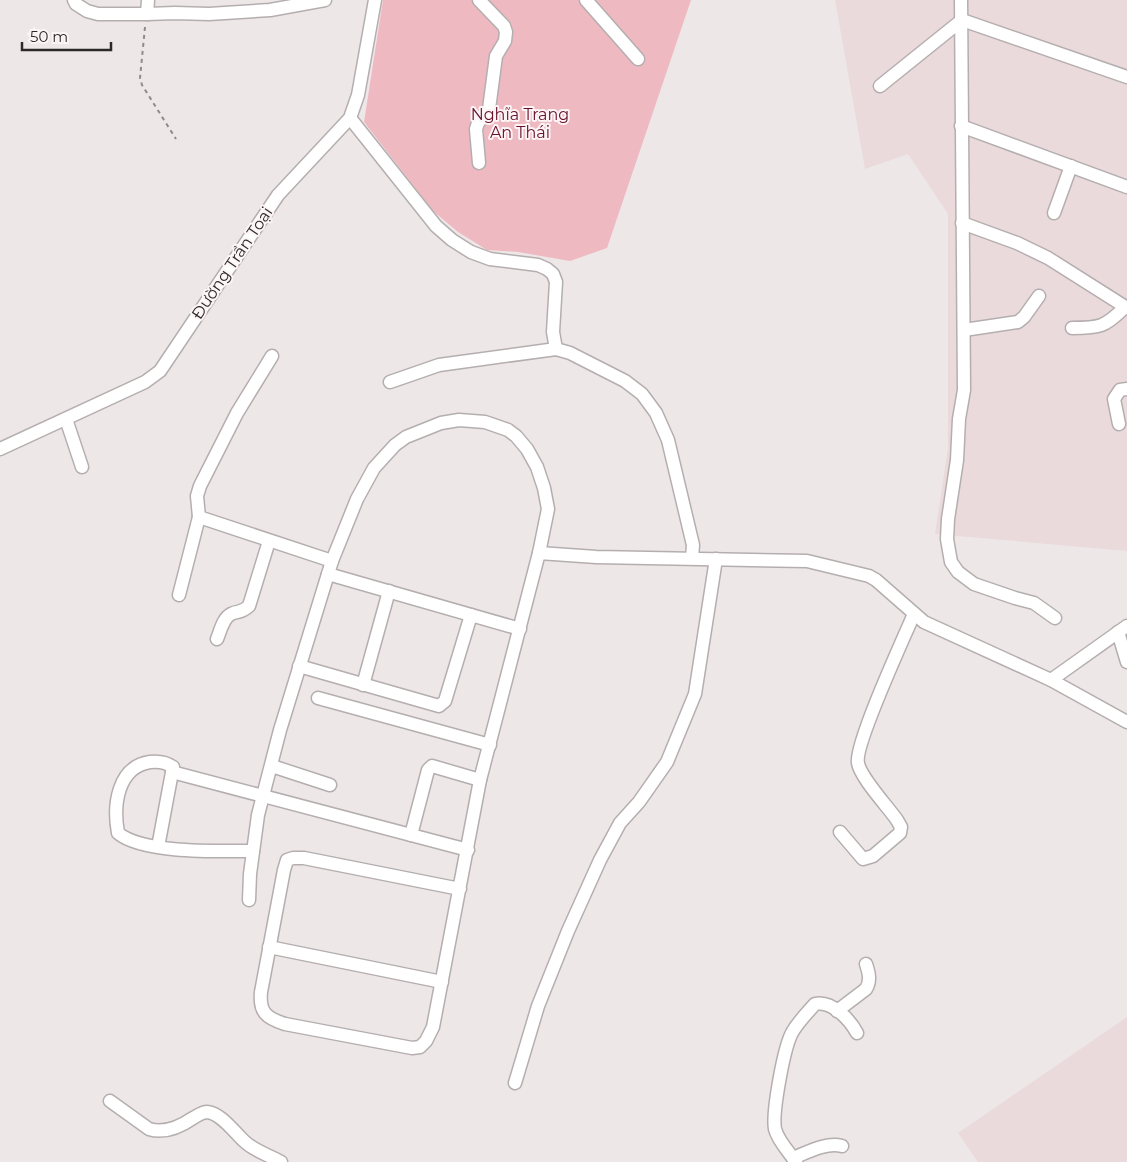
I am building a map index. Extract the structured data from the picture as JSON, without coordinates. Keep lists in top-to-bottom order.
{
  "streets": {
    "street": ["Đường Trần Toại"]
  },
  "parks": ["Nghĩa Trang An Thái"],
  "scale_bar": "50 m"
}
